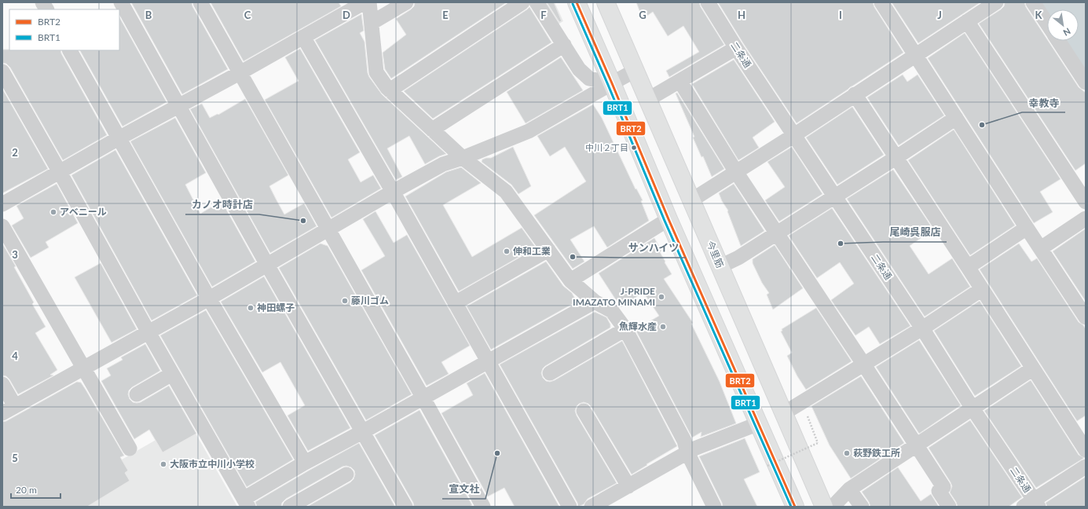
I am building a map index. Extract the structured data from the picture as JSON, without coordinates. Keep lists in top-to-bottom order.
{
  "streets": {
    "main road": ["今里筋"],
    "street": ["二条通"]
  },
  "places": [
    "幸教寺",
    "中川２丁目",
    "アベニール",
    "カノオ時計店",
    "尾崎呉服店",
    "伸和工業",
    "サンハイツ",
    "J-PRIDE IMAZATO MINAMI",
    "藤川ゴム",
    "神田螺子",
    "魚輝水産",
    "宣文社",
    "萩野鉄工所",
    "大阪市立中川小学校"
  ],
  "lines": ["transit line BRT2", "transit line BRT1"],
  "legend": ["BRT2", "BRT1"],
  "scale_bar": "20 m",
  "north": "bottom right",
  "grid": {
    "columns": [
      "B",
      "C",
      "D",
      "E",
      "F",
      "G",
      "H",
      "I",
      "J",
      "K"
    ],
    "rows": [
      "2",
      "3",
      "4",
      "5"
    ]
  }
}
